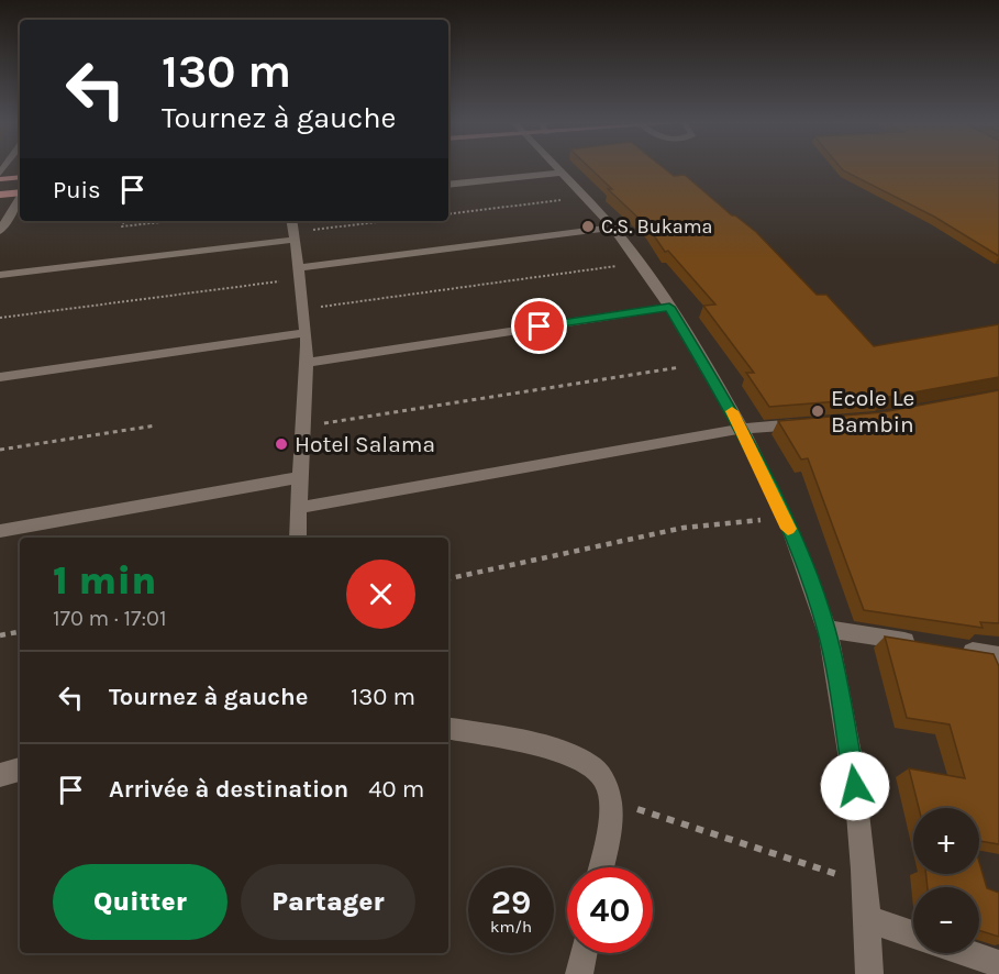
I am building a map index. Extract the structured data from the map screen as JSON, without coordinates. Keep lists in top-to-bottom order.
{
  "places": ["C.S. Bukama", "Ecole Le Bambin", "Hotel Salama"],
  "page": {
    "turn": ["130 m", "Tournez à gauche"],
    "then": "Puis",
    "heading": ["1 min", "170 m · 17:01"],
    "list": [
      {
        "name": "Tournez à gauche",
        "value": "130 m"
      },
      {
        "name": "Arrivée à destination",
        "value": "40 m"
      }
    ],
    "map_buttons": ["+", "−"],
    "buttons": ["Quitter", "Partager"],
    "speed": "29 km/h",
    "limit": "40"
  }
}
